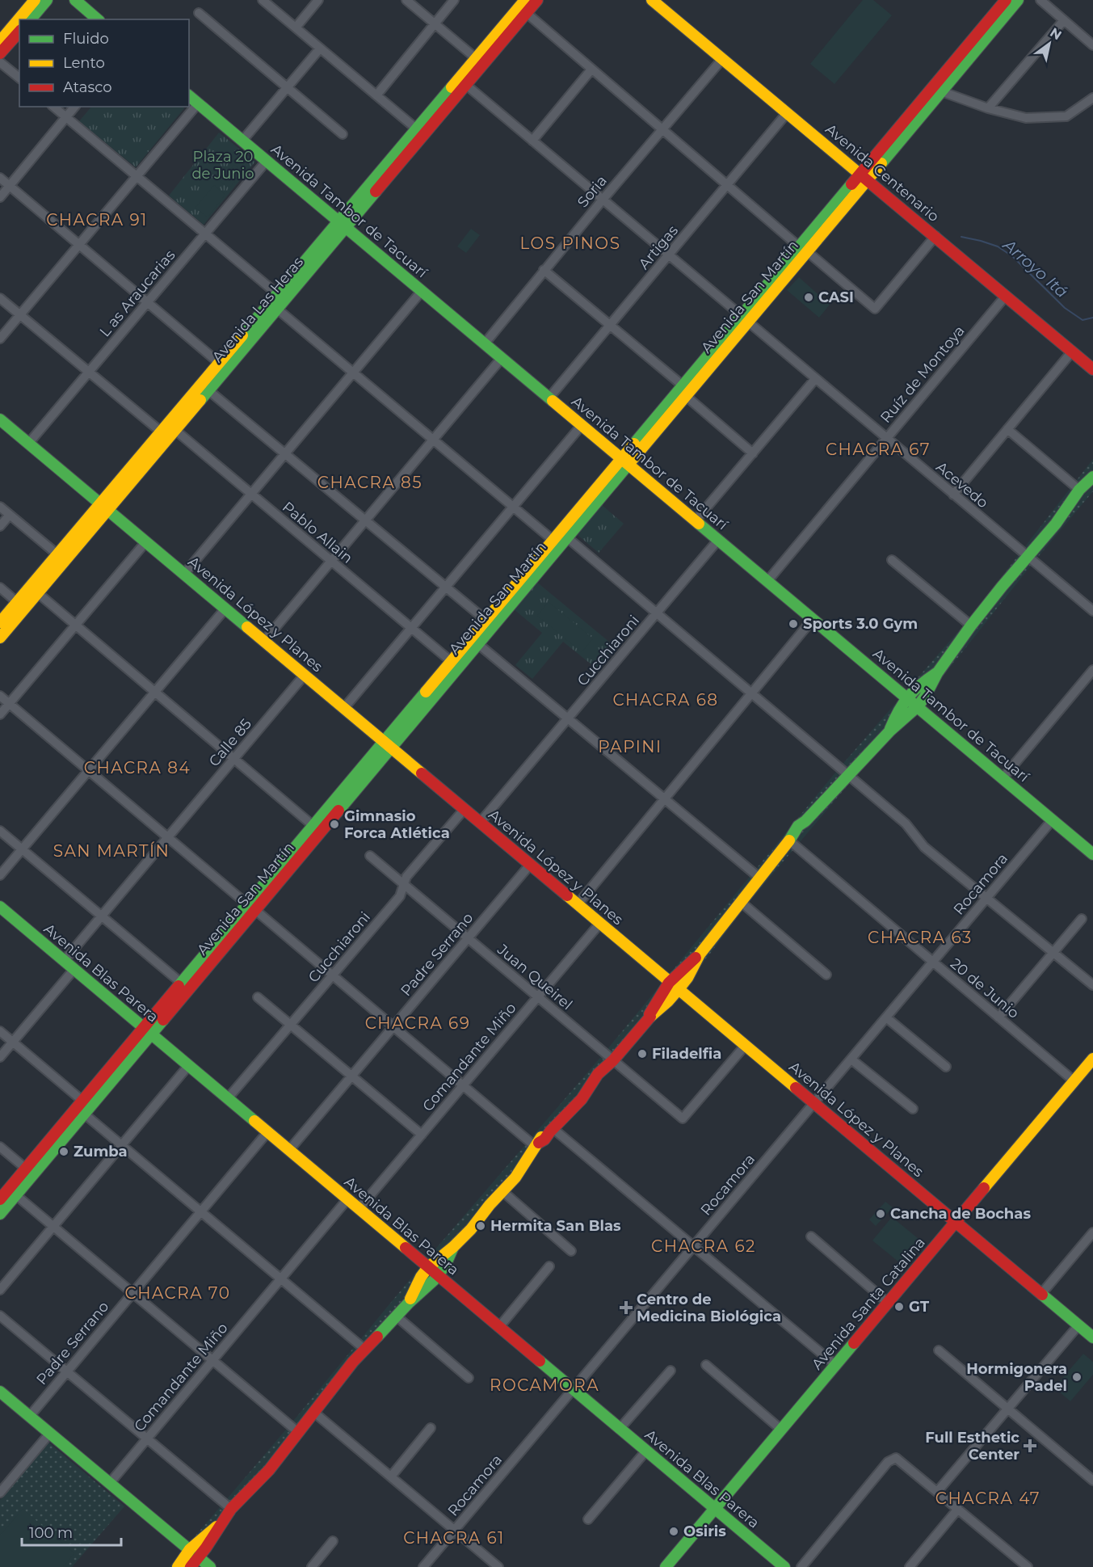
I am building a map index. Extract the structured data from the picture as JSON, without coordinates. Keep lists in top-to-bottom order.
{
  "streets": {
    "main road": [
      "Avenida Centenario",
      "Avenida Tambor de Tacuarí",
      "Avenida San Martín",
      "Avenida Las Heras",
      "Avenida López y Planes",
      "Avenida Blas Parera",
      "Avenida Santa Catalina"
    ],
    "street": [
      "Soria",
      "Artigas",
      "L as Araucarias",
      "Ruíz de Montoya",
      "Acevedo",
      "Pablo Allain",
      "Cucchiaroni",
      "Calle 85",
      "Rocamora",
      "Padre Serrano",
      "Juan Queirel",
      "20 de Junio",
      "Comandante Miño"
    ]
  },
  "crossings": [
    ["Avenida Centenario", "Soria"],
    ["Avenida Centenario", "Artigas"],
    ["Avenida Centenario", "Avenida San Martín"],
    ["Avenida Centenario", "Ruíz de Montoya"],
    ["Soria", "Avenida Tambor de Tacuarí"],
    ["Soria", "Acevedo"],
    ["Avenida Tambor de Tacuarí", "Artigas"],
    ["Avenida Tambor de Tacuarí", "L as Araucarias"],
    ["Avenida Tambor de Tacuarí", "Avenida San Martín"],
    ["Avenida Tambor de Tacuarí", "Avenida Las Heras"],
    ["Avenida Tambor de Tacuarí", "Ruíz de Montoya"],
    ["Avenida Tambor de Tacuarí", "Cucchiaroni"],
    ["Avenida Tambor de Tacuarí", "Rocamora"],
    ["Artigas", "Acevedo"],
    ["L as Araucarias", "Pablo Allain"],
    ["L as Araucarias", "Avenida López y Planes"],
    ["Avenida San Martín", "Acevedo"],
    ["Avenida San Martín", "Pablo Allain"],
    ["Avenida San Martín", "Avenida López y Planes"],
    ["Avenida San Martín", "Avenida Blas Parera"],
    ["Avenida Las Heras", "Acevedo"],
    ["Avenida Las Heras", "Pablo Allain"],
    ["Avenida Las Heras", "Avenida López y Planes"],
    ["Ruíz de Montoya", "Acevedo"],
    ["Avenida López y Planes", "Cucchiaroni"],
    ["Avenida López y Planes", "Calle 85"],
    ["Avenida López y Planes", "Rocamora"],
    ["Avenida López y Planes", "Padre Serrano"],
    ["Avenida López y Planes", "Juan Queirel"],
    ["Avenida López y Planes", "Comandante Miño"],
    ["Avenida López y Planes", "Avenida Santa Catalina"],
    ["Cucchiaroni", "Avenida Blas Parera"],
    ["Cucchiaroni", "Juan Queirel"],
    ["Calle 85", "Avenida Blas Parera"],
    ["Rocamora", "Avenida Blas Parera"],
    ["Rocamora", "20 de Junio"],
    ["Padre Serrano", "Avenida Blas Parera"],
    ["Padre Serrano", "Juan Queirel"],
    ["Avenida Blas Parera", "Comandante Miño"],
    ["Avenida Blas Parera", "Avenida Santa Catalina"],
    ["Juan Queirel", "Comandante Miño"],
    ["20 de Junio", "Avenida Santa Catalina"]
  ],
  "districts": [
    "CHACRA 91",
    "LOS PINOS",
    "CHACRA 67",
    "CHACRA 85",
    "CHACRA 68",
    "PAPINI",
    "CHACRA 84",
    "SAN MARTÍN",
    "CHACRA 63",
    "CHACRA 69",
    "CHACRA 62",
    "CHACRA 70",
    "ROCAMORA",
    "CHACRA 47",
    "CHACRA 61"
  ],
  "water": ["Arroyo Itá"],
  "parks": ["Plaza 20 de Junio"],
  "places": {
    "other": [
      "CASI",
      "Sports 3.0 Gym",
      "Gimnasio Forca Atlética",
      "Filadelfia",
      "Zumba",
      "Cancha de Bochas",
      "Hermita San Blas",
      "GT",
      "Hormigonera Padel",
      "Osiris"
    ],
    "health": ["Centro de Medicina Biológica", "Full Esthetic Center"]
  },
  "legend": ["Fluido", "Lento", "Atasco"],
  "scale_bar": "100 m",
  "north": "top right"
}
